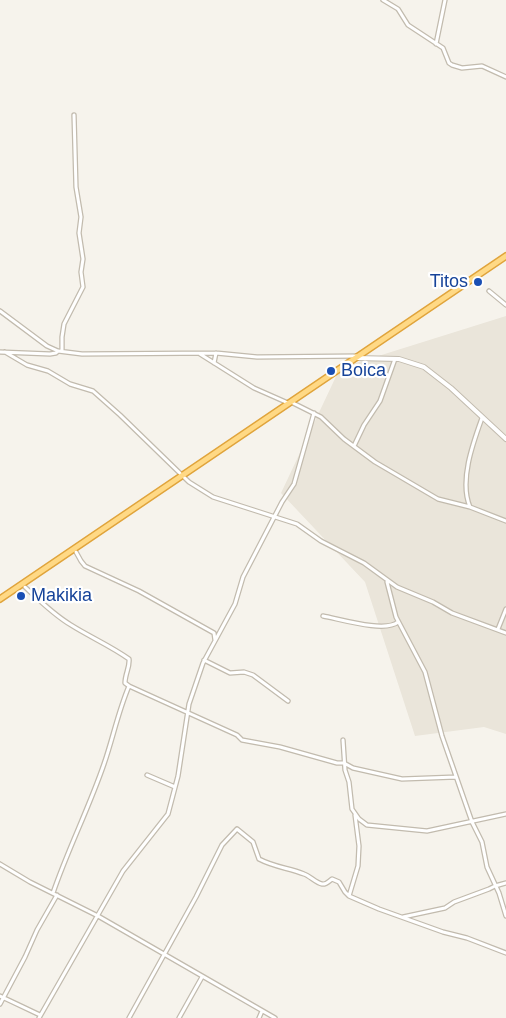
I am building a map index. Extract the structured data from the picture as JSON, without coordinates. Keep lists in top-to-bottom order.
{
  "places": ["Titos", "Boica", "Makikia"]
}
